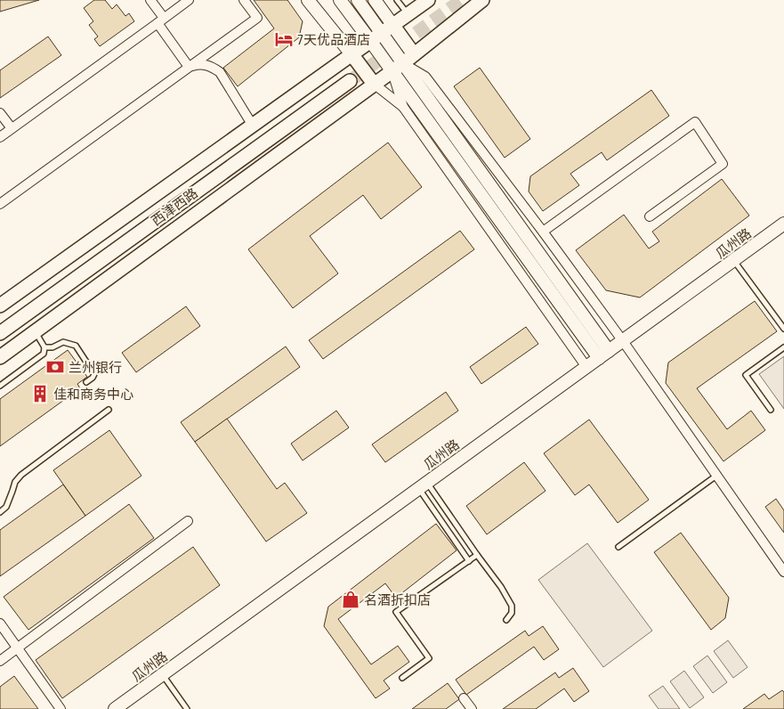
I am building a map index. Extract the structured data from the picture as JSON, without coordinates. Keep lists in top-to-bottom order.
{
  "streets": {
    "main road": ["西津西路"],
    "street": ["瓜州路"]
  },
  "places": {
    "hotel": ["7天优品酒店"],
    "bank": ["兰州银行"],
    "building": ["佳和商务中心"],
    "shop": ["名酒折扣店"]
  }
}
